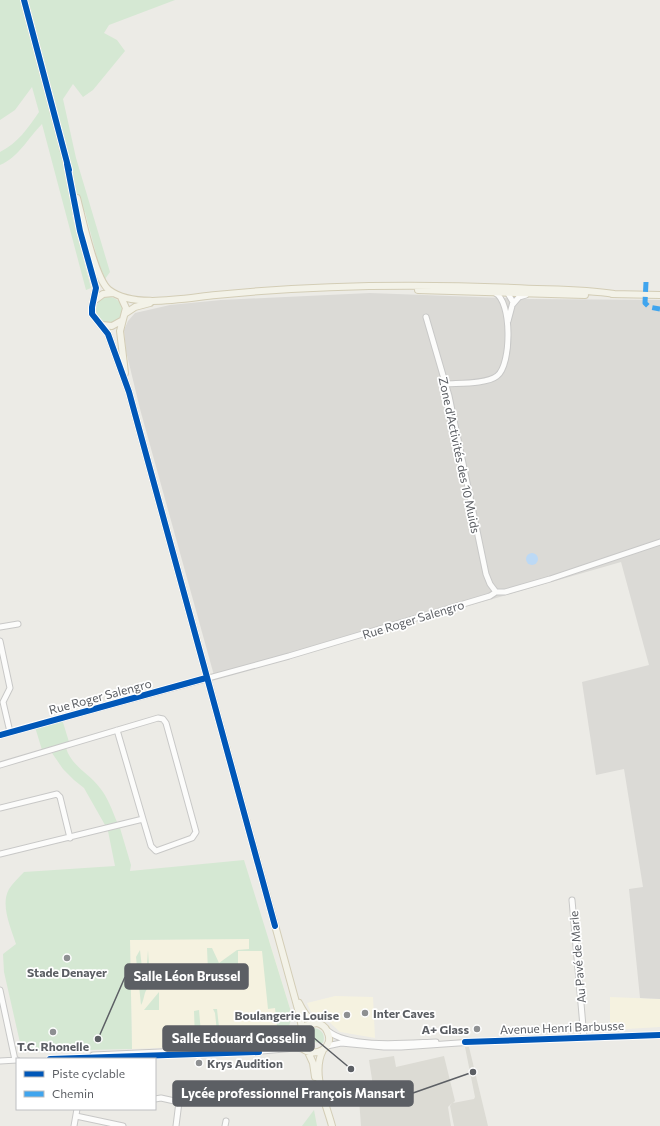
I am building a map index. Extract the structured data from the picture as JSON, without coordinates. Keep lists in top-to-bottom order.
{
  "streets": {
    "street": [
      "Zone d'Activités des 10 Muids",
      "Rue Roger Salengro",
      "Au Pavé de Marle",
      "Avenue Henri Barbusse"
    ]
  },
  "crossings": [
    ["Zone d'Activités des 10 Muids", "Rue Roger Salengro"],
    ["Au Pavé de Marle", "Avenue Henri Barbusse"]
  ],
  "places": [
    "Stade Denayer",
    "Inter Caves",
    "Boulangerie Louise",
    "A+ Glass",
    "T.C. Rhonelle",
    "Salle Léon Brussel",
    "Krys Audition",
    "Salle Edouard Gosselin",
    "Lycée professionnel François Mansart"
  ],
  "legend": ["Piste cyclable", "Chemin"]
}
